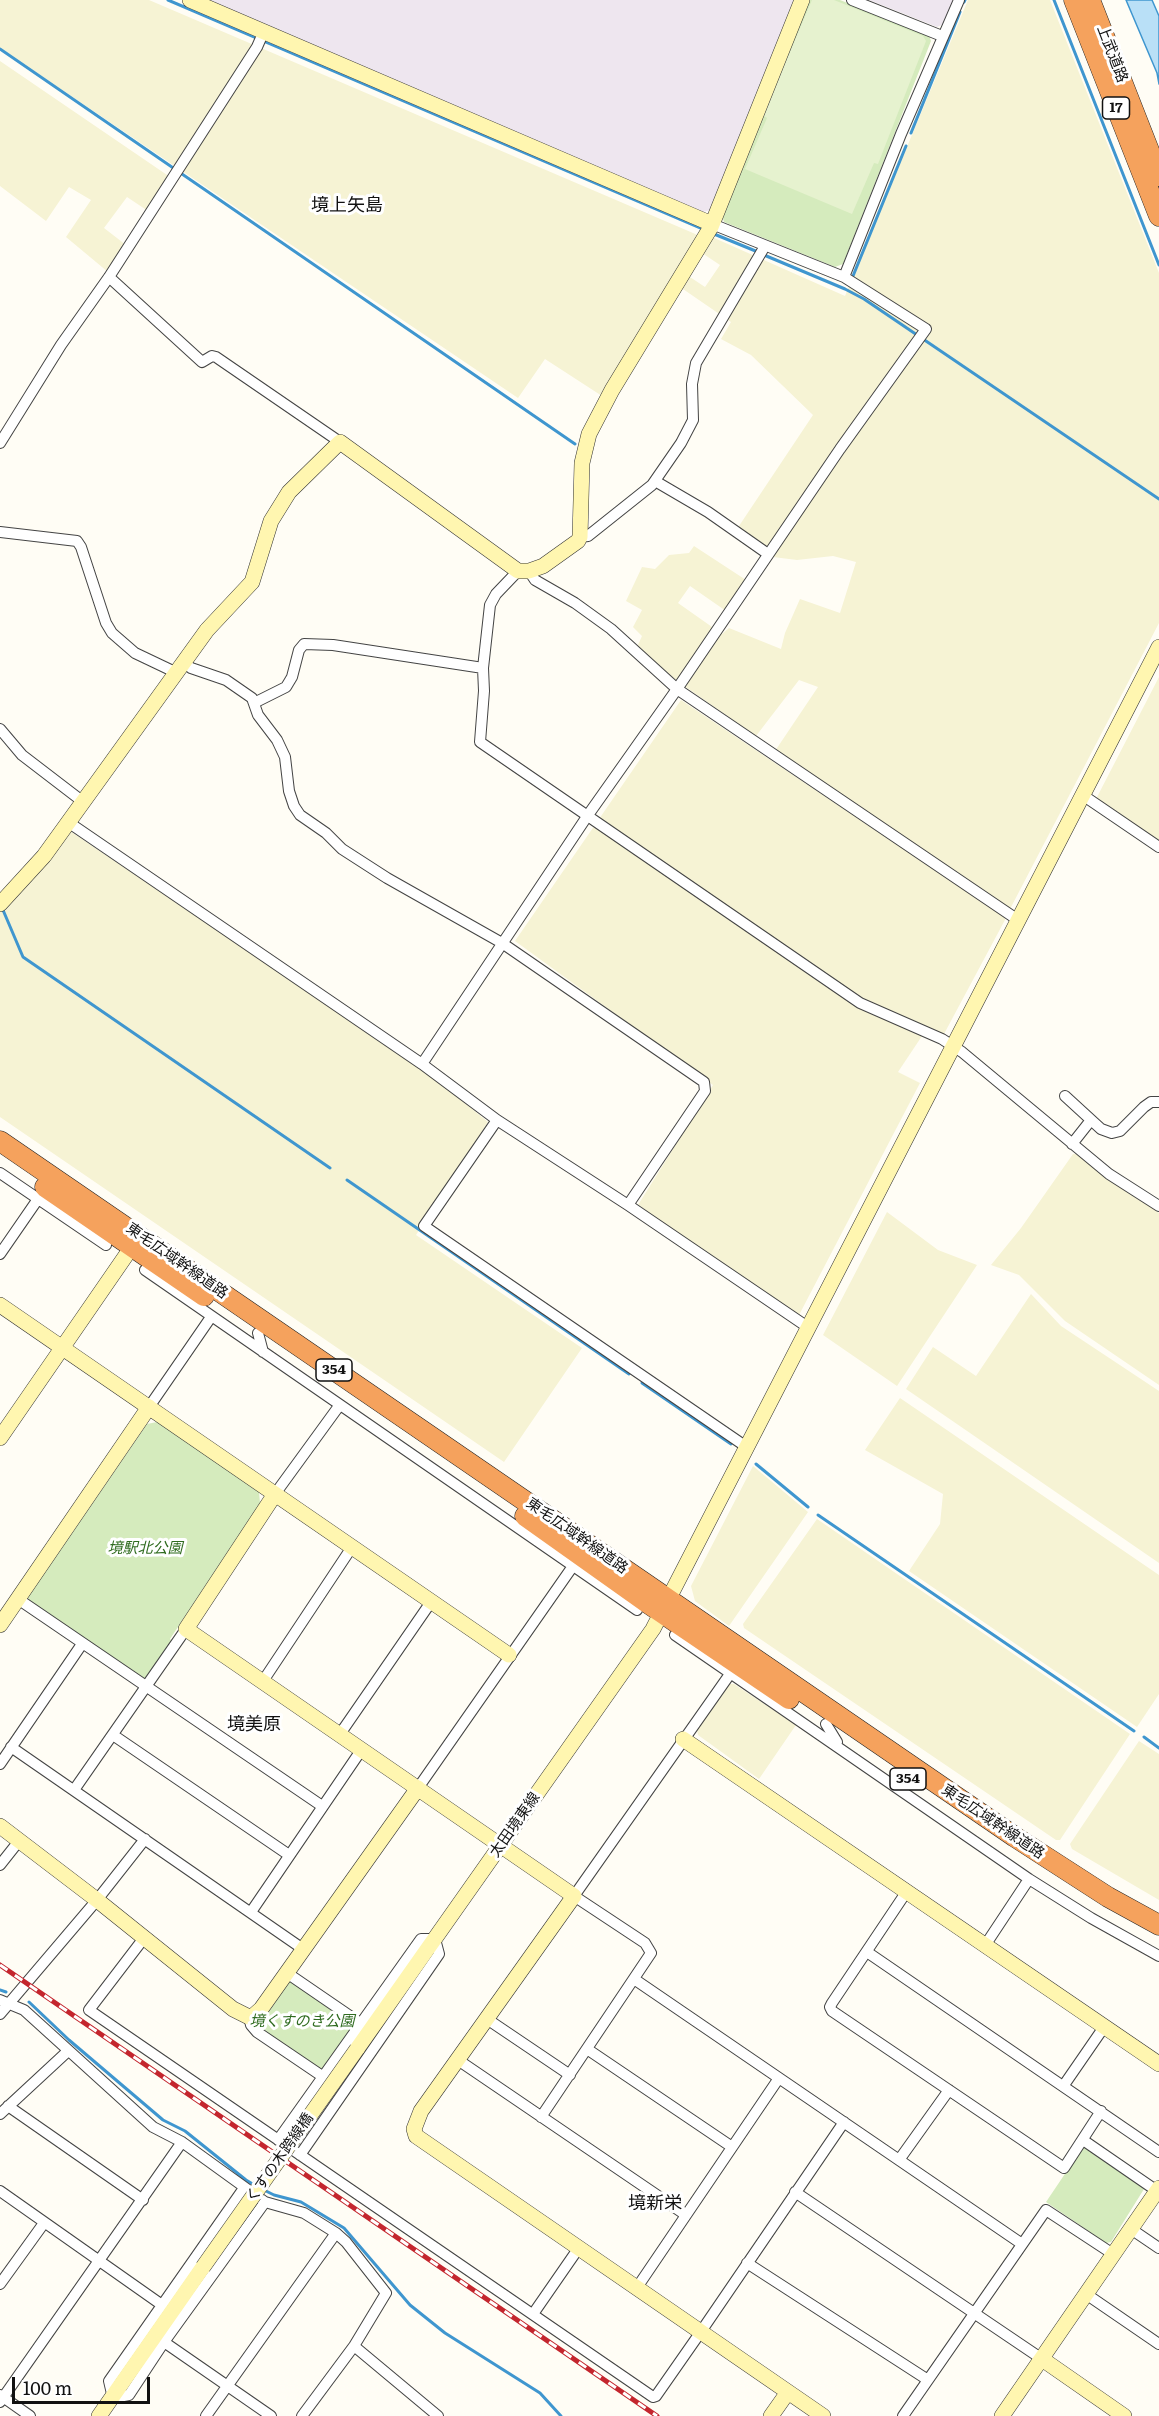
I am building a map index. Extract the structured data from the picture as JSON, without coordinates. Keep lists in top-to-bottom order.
{
  "streets": {
    "highway": [
      "上武道路",
      "17",
      "東毛広域幹線道路",
      "354"
    ],
    "street": ["太田境東線", "くすの木跨線橋"]
  },
  "crossings": [
    ["東毛広域幹線道路", "太田境東線"],
    ["太田境東線", "くすの木跨線橋"]
  ],
  "districts": ["境上矢島", "境美原", "境新栄"],
  "parks": ["境駅北公園", "境くすのき公園"],
  "scale_bar": "100 m"
}
